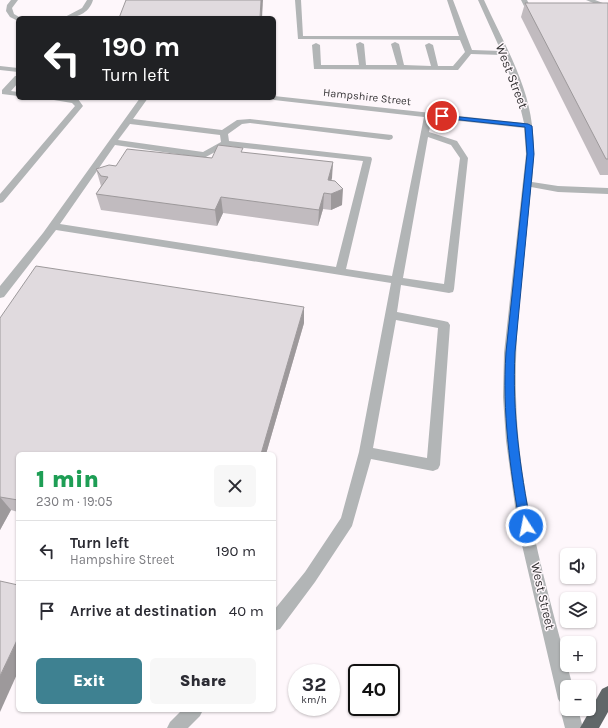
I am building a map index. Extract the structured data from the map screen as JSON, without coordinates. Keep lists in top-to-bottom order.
{
  "streets": {
    "street": ["West Street", "Hampshire Street"]
  },
  "crossings": [
    ["West Street", "Hampshire Street"]
  ],
  "page": {
    "turn": ["190 m", "Turn left"],
    "heading": ["1 min", "230 m · 19:05"],
    "list": [
      {
        "name": "Turn left",
        "note": "Hampshire Street",
        "value": "190 m"
      },
      {
        "name": "Arrive at destination",
        "value": "40 m"
      }
    ],
    "map_buttons": ["+", "−"],
    "buttons": ["Exit", "Share"],
    "speed": "32 km/h",
    "limit": "40"
  }
}
